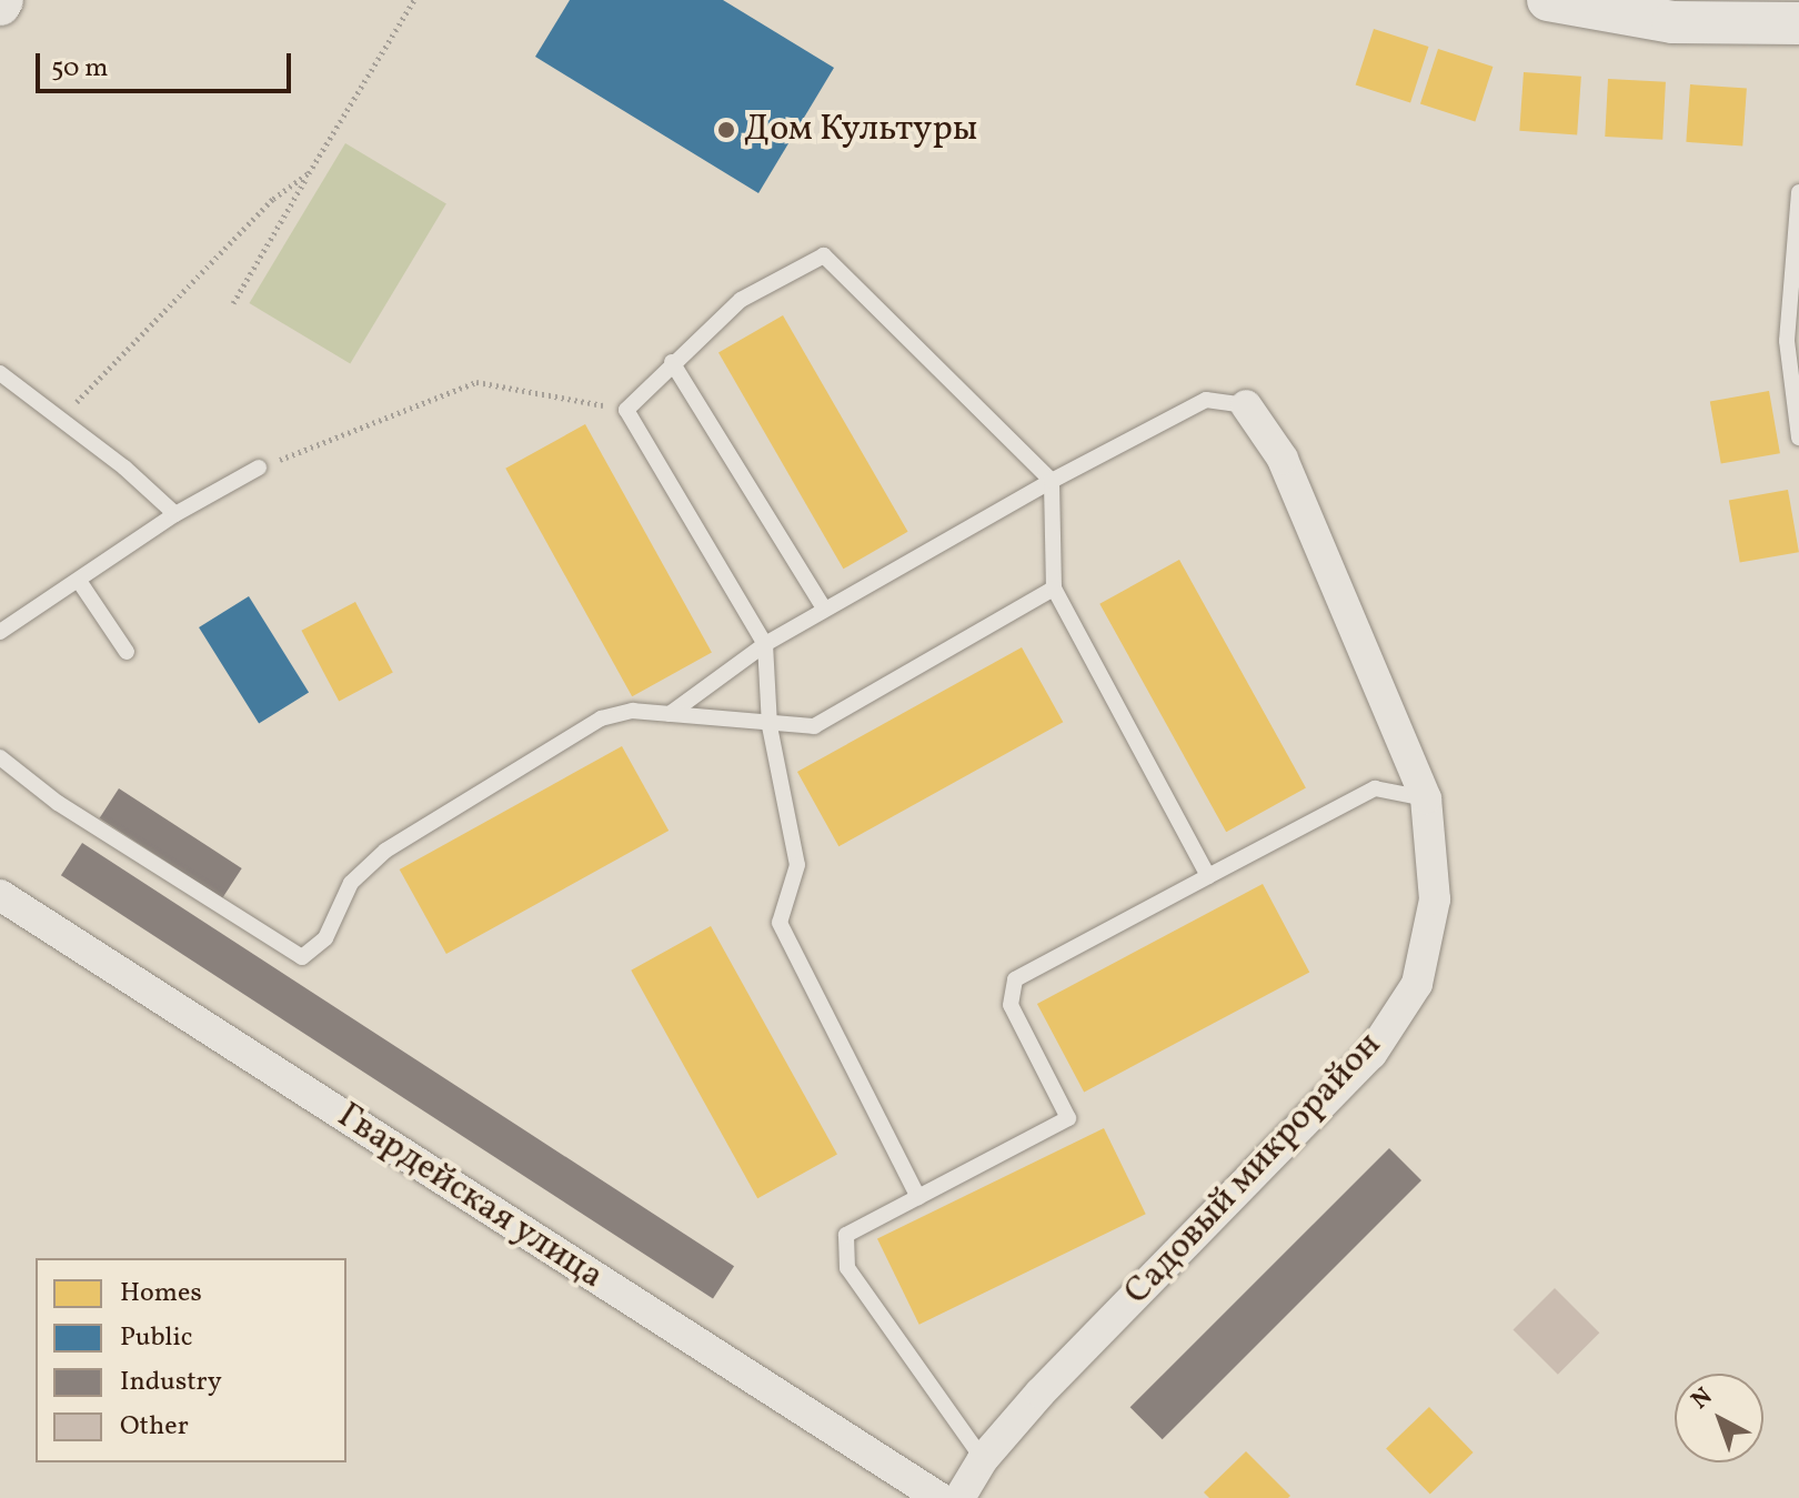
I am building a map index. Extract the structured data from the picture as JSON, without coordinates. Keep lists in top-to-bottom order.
{
  "streets": {
    "street": ["Садовый микрорайон", "Гвардейская улица"]
  },
  "places": ["Дом Культуры"],
  "legend": [
    "Homes",
    "Public",
    "Industry",
    "Other"
  ],
  "scale_bar": "50 m",
  "north": "top left"
}
